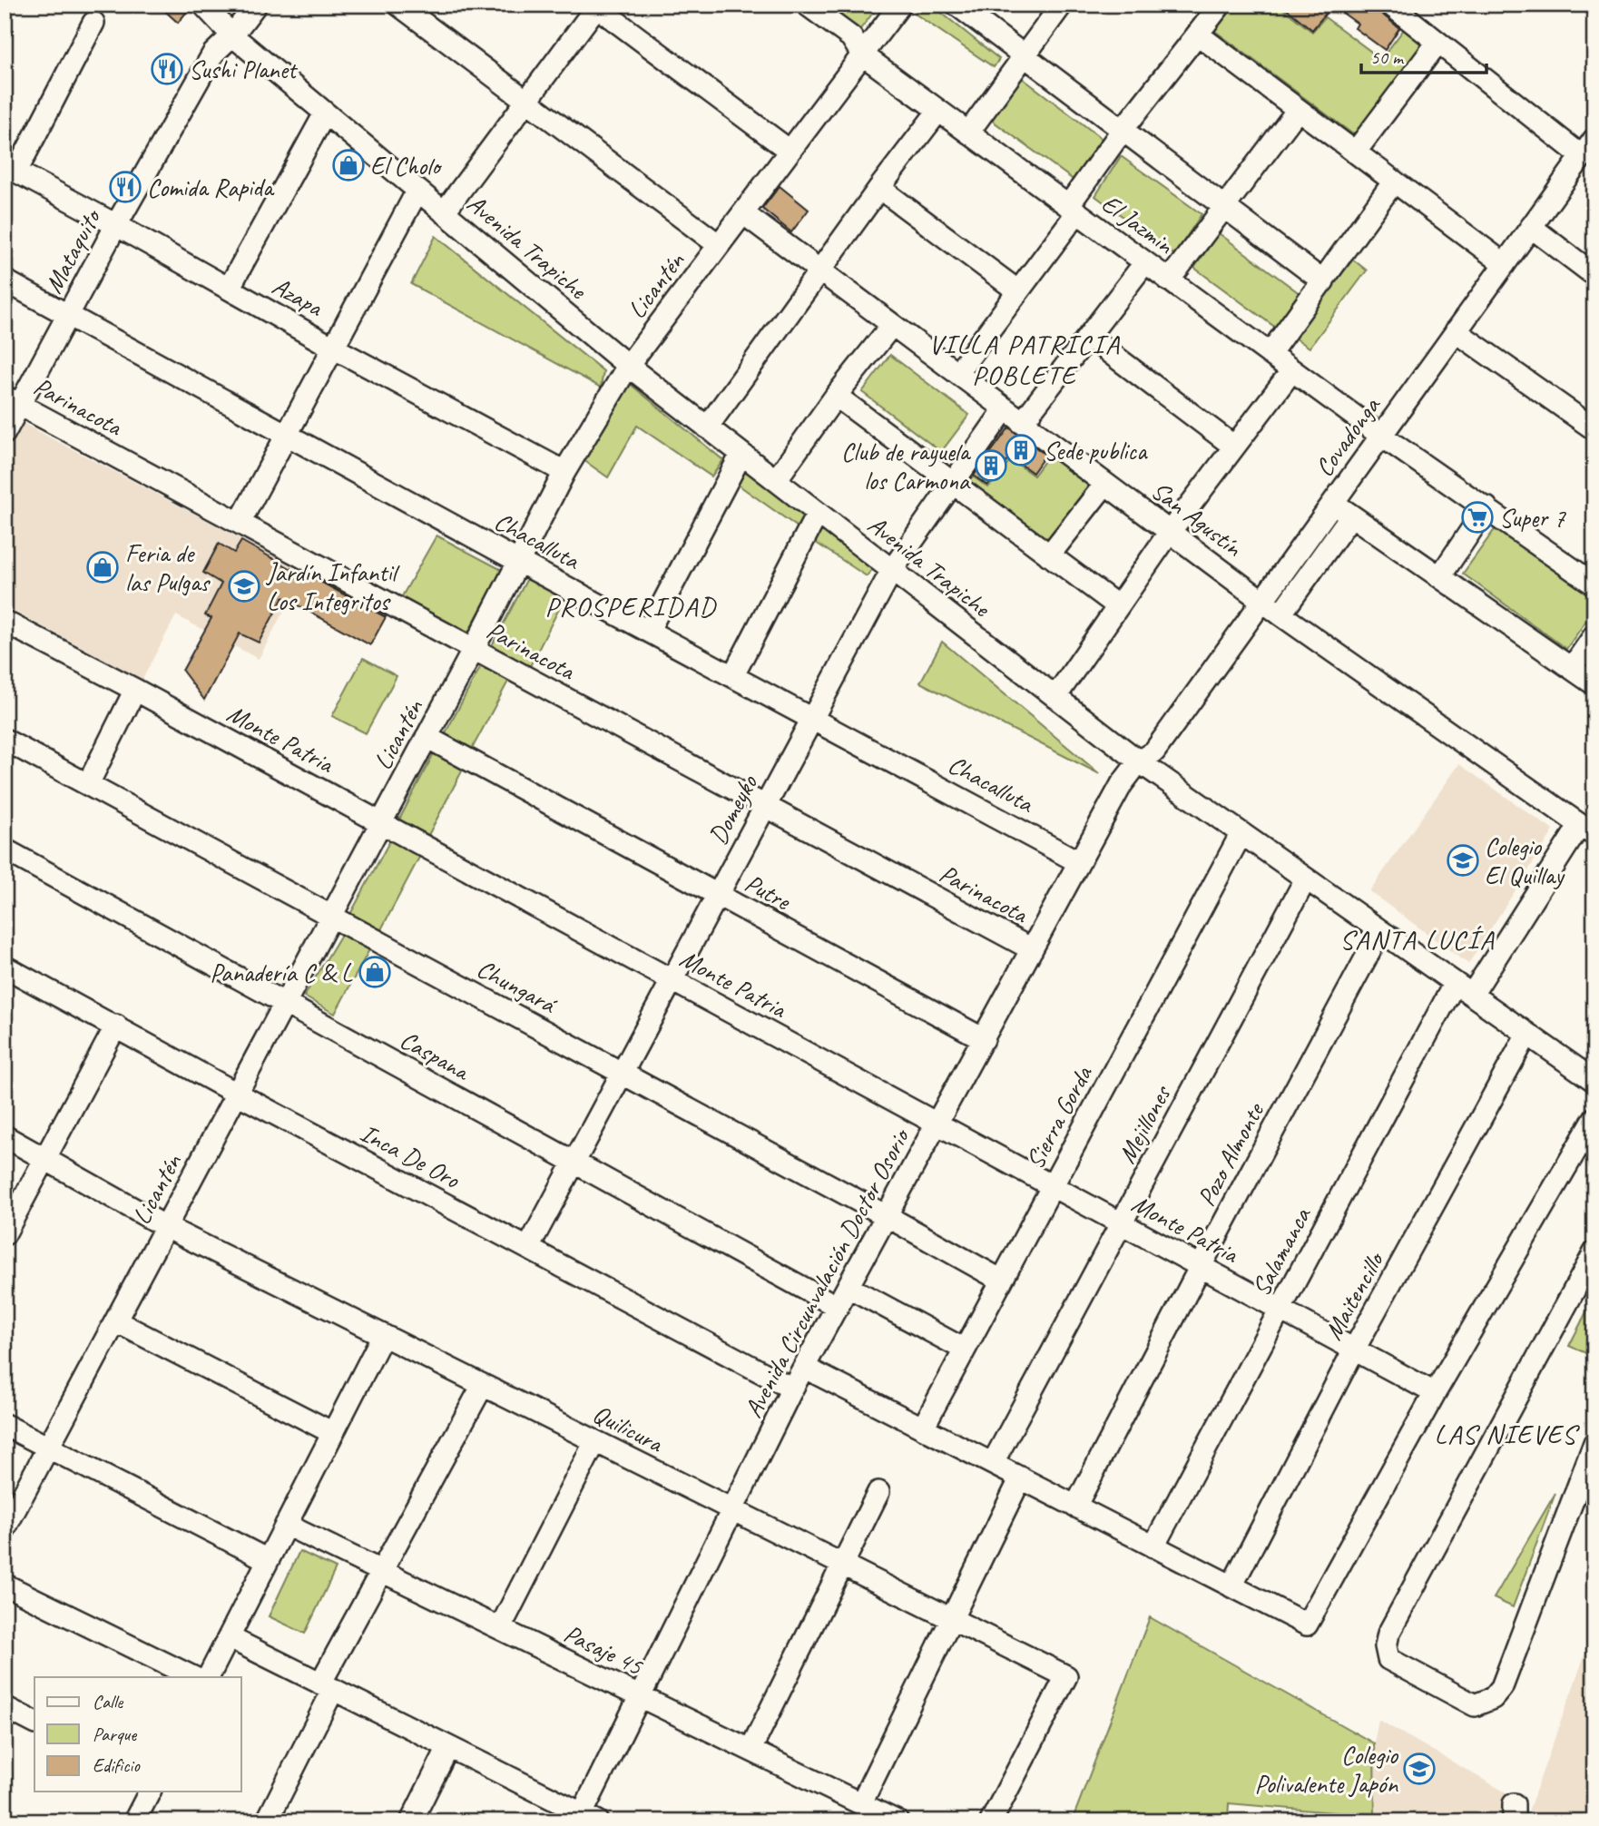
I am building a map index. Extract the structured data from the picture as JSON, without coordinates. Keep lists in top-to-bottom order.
{
  "streets": {
    "street": [
      "El Jazmin",
      "Avenida Trapiche",
      "Mataquito",
      "Licantén",
      "Azapa",
      "Parinacota",
      "Covadonga",
      "San Agustín",
      "Chacalluta",
      "Monte Patria",
      "Domeyko",
      "Putre",
      "Chungará",
      "Caspana",
      "Sierra Gorda",
      "Mejillones",
      "Pozo Almonte",
      "Inca De Oro",
      "Salamanca",
      "Avenida Circunvalación Doctor Osorio",
      "Maitencillo",
      "Quilicura",
      "Pasaje 45"
    ]
  },
  "crossings": [
    ["El Jazmin", "Licantén"],
    ["El Jazmin", "Covadonga"],
    ["Avenida Trapiche", "Mataquito"],
    ["Avenida Trapiche", "Licantén"],
    ["Avenida Trapiche", "Covadonga"],
    ["Avenida Trapiche", "Domeyko"],
    ["Avenida Trapiche", "Sierra Gorda"],
    ["Avenida Trapiche", "Mejillones"],
    ["Avenida Trapiche", "Pozo Almonte"],
    ["Avenida Trapiche", "Salamanca"],
    ["Avenida Trapiche", "Avenida Circunvalación Doctor Osorio"],
    ["Avenida Trapiche", "Maitencillo"],
    ["Mataquito", "Azapa"],
    ["Mataquito", "Parinacota"],
    ["Mataquito", "Chacalluta"],
    ["Licantén", "Azapa"],
    ["Licantén", "Parinacota"],
    ["Licantén", "San Agustín"],
    ["Licantén", "Chacalluta"],
    ["Licantén", "Monte Patria"],
    ["Licantén", "Putre"],
    ["Licantén", "Chungará"],
    ["Licantén", "Caspana"],
    ["Licantén", "Inca De Oro"],
    ["Licantén", "Quilicura"],
    ["Parinacota", "Domeyko"],
    ["Parinacota", "Avenida Circunvalación Doctor Osorio"],
    ["Covadonga", "San Agustín"],
    ["Covadonga", "Avenida Circunvalación Doctor Osorio"],
    ["San Agustín", "Domeyko"],
    ["San Agustín", "Salamanca"],
    ["Chacalluta", "Domeyko"],
    ["Chacalluta", "Avenida Circunvalación Doctor Osorio"],
    ["Monte Patria", "Domeyko"],
    ["Monte Patria", "Sierra Gorda"],
    ["Monte Patria", "Mejillones"],
    ["Monte Patria", "Pozo Almonte"],
    ["Monte Patria", "Salamanca"],
    ["Monte Patria", "Avenida Circunvalación Doctor Osorio"],
    ["Monte Patria", "Maitencillo"],
    ["Domeyko", "Putre"],
    ["Domeyko", "Chungará"],
    ["Domeyko", "Caspana"],
    ["Domeyko", "Inca De Oro"],
    ["Putre", "Avenida Circunvalación Doctor Osorio"],
    ["Chungará", "Sierra Gorda"],
    ["Chungará", "Avenida Circunvalación Doctor Osorio"],
    ["Caspana", "Avenida Circunvalación Doctor Osorio"],
    ["Inca De Oro", "Avenida Circunvalación Doctor Osorio"],
    ["Avenida Circunvalación Doctor Osorio", "Quilicura"],
    ["Avenida Circunvalación Doctor Osorio", "Pasaje 45"]
  ],
  "districts": [
    "VILLA PATRICIA POBLETE",
    "PROSPERIDAD",
    "SANTA LUCÍA",
    "LAS NIEVES"
  ],
  "places": {
    "restaurant": ["Sushi Planet", "Comida Rapida"],
    "shop": ["El Cholo", "Feria de las Pulgas", "Panadería C & L"],
    "building": ["Sede publica", "Club de rayuela los Carmona"],
    "supermarket": ["Super 7"],
    "school or university": ["Jardín Infantil Los Integritos", "Colegio El Quillay", "Colegio Polivalente Japón"]
  },
  "legend": ["Calle", "Parque", "Edificio"],
  "scale_bar": "50 m"
}
